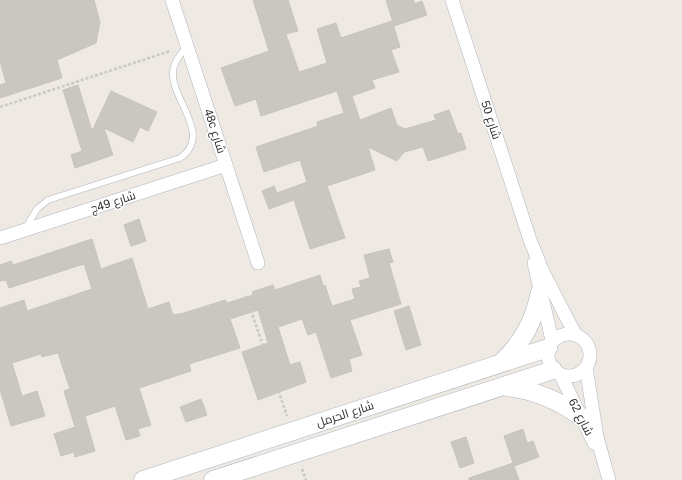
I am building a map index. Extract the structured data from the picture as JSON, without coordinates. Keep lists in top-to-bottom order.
{
  "streets": {
    "street": [
      "شارع 50",
      "48c شارع",
      "شارع 49ج",
      "شارع الحرمل",
      "شارع 62"
    ]
  },
  "crossings": [
    ["شارع 50", "شارع الحرمل"],
    ["شارع 50", "شارع 62"],
    ["48c شارع", "شارع 49ج"],
    ["شارع الحرمل", "شارع 62"]
  ]
}
